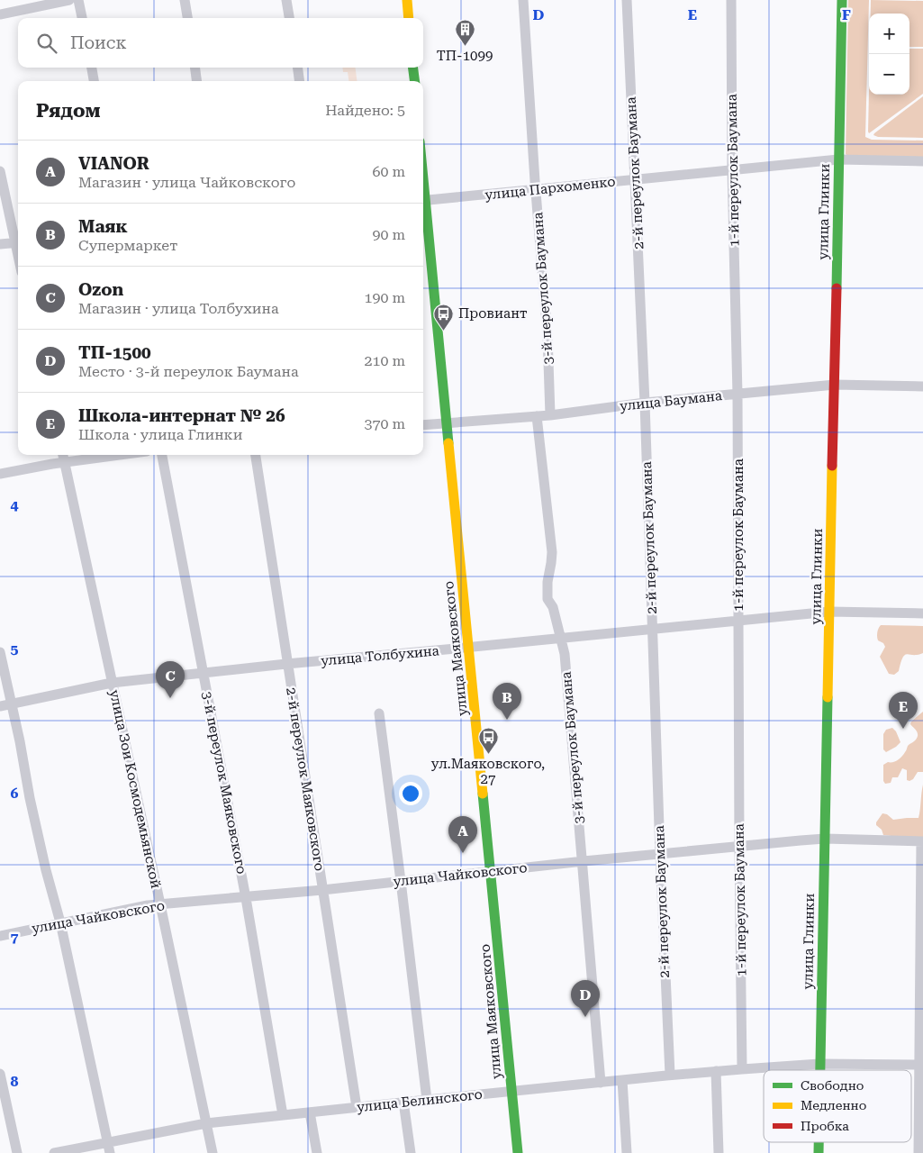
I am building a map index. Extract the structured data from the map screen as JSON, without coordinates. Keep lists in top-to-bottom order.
{
  "streets": {
    "street": [
      "1-й переулок Баумана",
      "2-й переулок Баумана",
      "улица Пархоменко",
      "улица Глинки",
      "3-й переулок Баумана",
      "улица Баумана",
      "улица Маяковского",
      "улица Толбухина",
      "2-й переулок Маяковского",
      "3-й переулок Маяковского",
      "улица Зои Космодемьянской",
      "улица Чайковского",
      "улица Белинского"
    ]
  },
  "crossings": [
    ["1-й переулок Баумана", "улица Пархоменко"],
    ["1-й переулок Баумана", "улица Баумана"],
    ["1-й переулок Баумана", "улица Толбухина"],
    ["1-й переулок Баумана", "улица Чайковского"],
    ["1-й переулок Баумана", "улица Белинского"],
    ["2-й переулок Баумана", "улица Пархоменко"],
    ["2-й переулок Баумана", "улица Баумана"],
    ["2-й переулок Баумана", "улица Толбухина"],
    ["2-й переулок Баумана", "улица Чайковского"],
    ["2-й переулок Баумана", "улица Белинского"],
    ["улица Пархоменко", "улица Глинки"],
    ["улица Пархоменко", "3-й переулок Баумана"],
    ["улица Глинки", "улица Баумана"],
    ["улица Глинки", "улица Толбухина"],
    ["улица Глинки", "улица Чайковского"],
    ["улица Глинки", "улица Белинского"],
    ["3-й переулок Баумана", "улица Баумана"],
    ["3-й переулок Баумана", "улица Толбухина"],
    ["3-й переулок Баумана", "улица Чайковского"],
    ["3-й переулок Баумана", "улица Белинского"],
    ["улица Баумана", "улица Маяковского"],
    ["улица Маяковского", "улица Толбухина"],
    ["улица Маяковского", "улица Чайковского"],
    ["улица Маяковского", "улица Белинского"],
    ["улица Толбухина", "2-й переулок Маяковского"],
    ["улица Толбухина", "3-й переулок Маяковского"],
    ["улица Толбухина", "улица Зои Космодемьянской"],
    ["2-й переулок Маяковского", "улица Чайковского"],
    ["2-й переулок Маяковского", "улица Белинского"],
    ["3-й переулок Маяковского", "улица Чайковского"],
    ["3-й переулок Маяковского", "улица Белинского"],
    ["улица Зои Космодемьянской", "улица Чайковского"],
    ["улица Зои Космодемьянской", "улица Белинского"]
  ],
  "places": {
    "building": ["ТП-1099"],
    "bus stop": ["Провиант", "ул.Маяковского, 27"]
  },
  "legend": ["Свободно", "Медленно", "Пробка"],
  "page": {
    "map_buttons": ["+", "−"],
    "search": "Поиск",
    "heading": ["Рядом", "Найдено: 5"],
    "list": [
      {
        "mark": "A",
        "name": "VIANOR",
        "note": "Магазин · улица Чайковского",
        "value": "60 m"
      },
      {
        "mark": "B",
        "name": "Маяк",
        "note": "Супермаркет",
        "value": "90 m"
      },
      {
        "mark": "C",
        "name": "Ozon",
        "note": "Магазин · улица Толбухина",
        "value": "190 m"
      },
      {
        "mark": "D",
        "name": "ТП-1500",
        "note": "Место · 3-й переулок Баумана",
        "value": "210 m"
      },
      {
        "mark": "E",
        "name": "Школа-интернат № 26",
        "note": "Школа · улица Глинки",
        "value": "370 m"
      }
    ],
    "pins": [
      "C",
      "B",
      "E",
      "A",
      "D"
    ]
  },
  "grid": {
    "columns": ["D", "E", "F"],
    "rows": [
      "4",
      "5",
      "6",
      "7",
      "8"
    ]
  }
}
